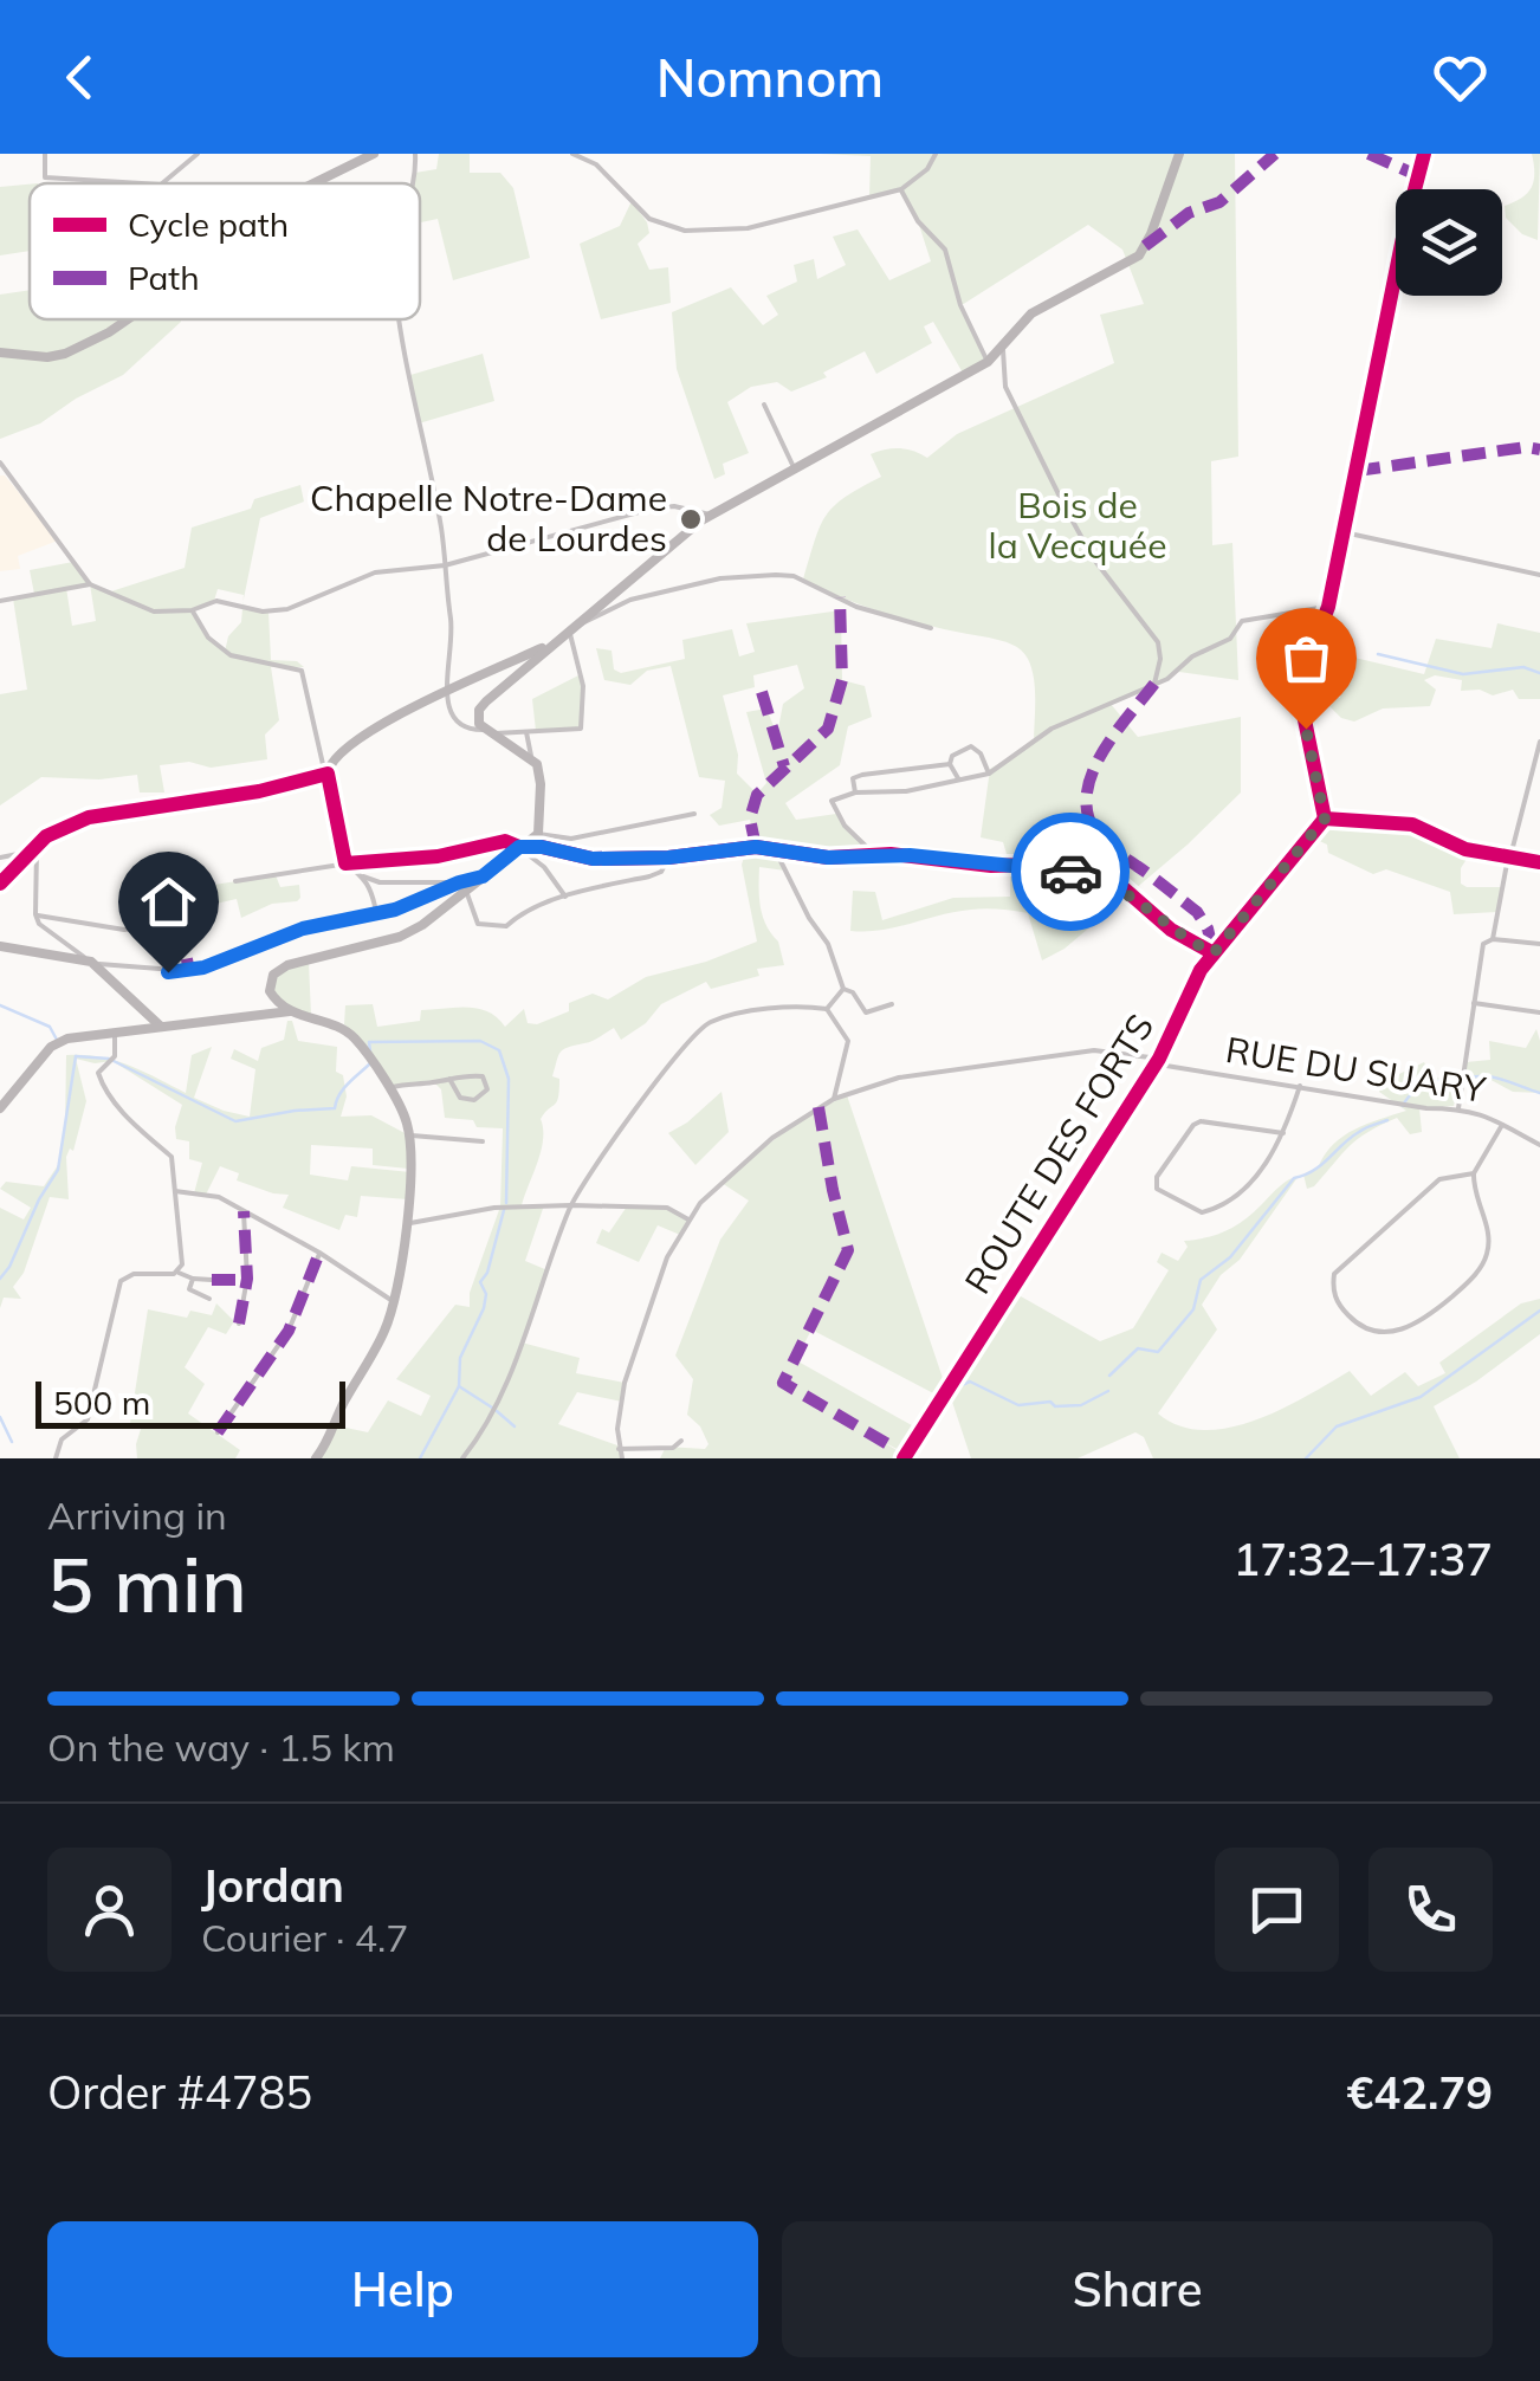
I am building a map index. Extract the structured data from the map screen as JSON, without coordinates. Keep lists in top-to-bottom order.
{
  "streets": {
    "street": ["RUE DU SUARY", "ROUTE DES FORTS"]
  },
  "crossings": [
    ["RUE DU SUARY", "ROUTE DES FORTS"]
  ],
  "parks": ["Bois de la Vecquée"],
  "places": ["Chapelle Notre-Dame de Lourdes"],
  "legend": ["Cycle path", "Path"],
  "scale_bar": "500 m",
  "page": {
    "header": "Nomnom",
    "scale": "500 m",
    "heading": ["5 min", "Arriving in", "17:32–17:37"],
    "panel": [
      "Jordan",
      "Courier · 4.7",
      "Order #4785",
      "€42.79"
    ],
    "bar": "On the way · 1.5 km",
    "buttons": ["Help", "Share"]
  }
}
